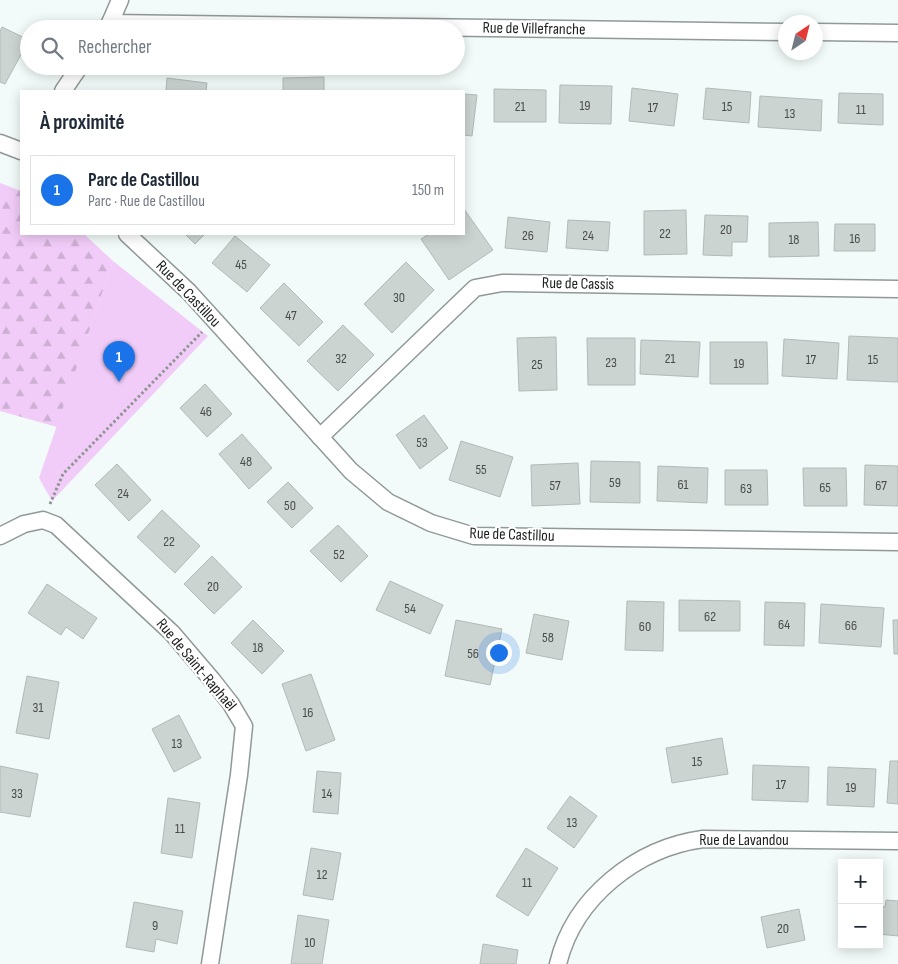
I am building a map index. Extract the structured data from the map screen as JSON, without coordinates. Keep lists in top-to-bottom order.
{
  "streets": {
    "street": [
      "Rue de Villefranche",
      "Rue de Cassis",
      "Rue de Castillou",
      "Rue de Saint-Raphaël",
      "Rue de Lavandou"
    ]
  },
  "crossings": [
    ["Rue de Cassis", "Rue de Castillou"]
  ],
  "house_numbers": [
    "19",
    "21",
    "15",
    "17",
    "11",
    "13",
    "20",
    "22",
    "26",
    "24",
    "16",
    "18",
    "45",
    "30",
    "47",
    "32",
    "21",
    "17",
    "15",
    "23",
    "19",
    "25",
    "46",
    "53",
    "48",
    "55",
    "59",
    "61",
    "57",
    "67",
    "65",
    "63",
    "24",
    "50",
    "22",
    "52",
    "20",
    "54",
    "62",
    "64",
    "66",
    "60",
    "58",
    "18",
    "56",
    "31",
    "16",
    "13",
    "15",
    "17",
    "19",
    "33",
    "14",
    "13",
    "11",
    "12",
    "11",
    "9",
    "20",
    "10"
  ],
  "north": "top right",
  "page": {
    "search": "Rechercher",
    "heading": "À proximité",
    "list": [
      {
        "mark": "1",
        "name": "Parc de Castillou",
        "note": "Parc · Rue de Castillou",
        "value": "150 m"
      }
    ],
    "pins": "1",
    "map_buttons": ["+", "−"]
  }
}
